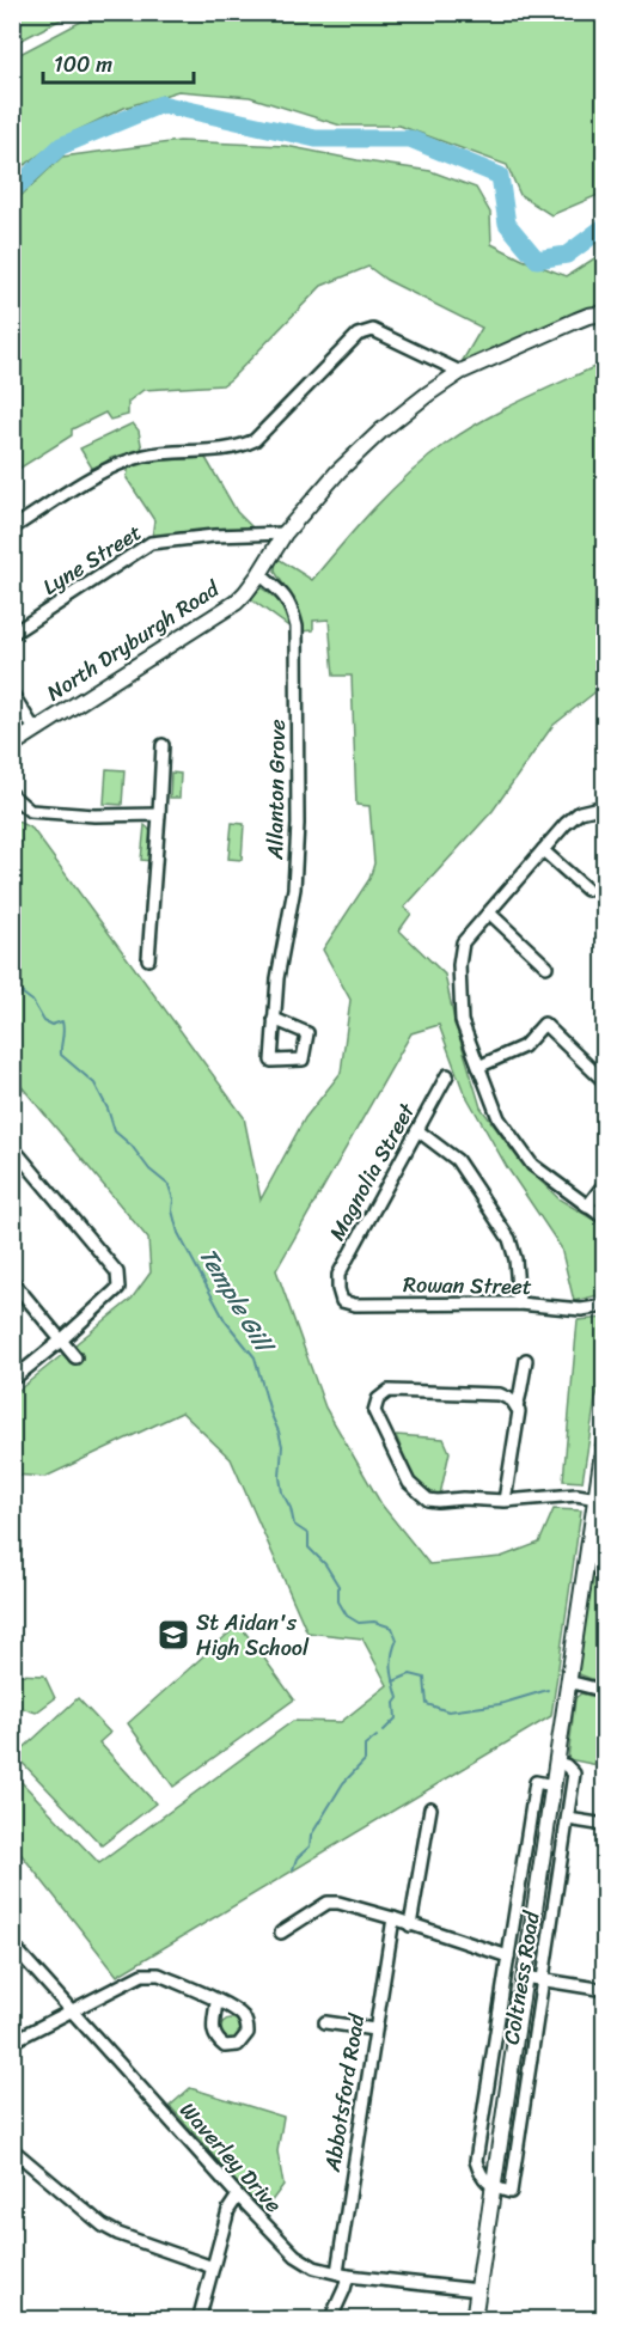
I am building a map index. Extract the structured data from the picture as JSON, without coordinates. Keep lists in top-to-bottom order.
{
  "streets": {
    "street": [
      "Lyne Street",
      "North Dryburgh Road",
      "Allanton Grove",
      "Magnolia Street",
      "Rowan Street",
      "Coltness Road",
      "Abbotsford Road",
      "Waverley Drive"
    ]
  },
  "crossings": [
    ["Lyne Street", "North Dryburgh Road"],
    ["North Dryburgh Road", "Allanton Grove"],
    ["Magnolia Street", "Rowan Street"],
    ["Coltness Road", "Waverley Drive"],
    ["Abbotsford Road", "Waverley Drive"]
  ],
  "water": ["Temple Gill"],
  "places": {
    "school or university": ["St Aidan's High School"]
  },
  "scale_bar": "100 m"
}
